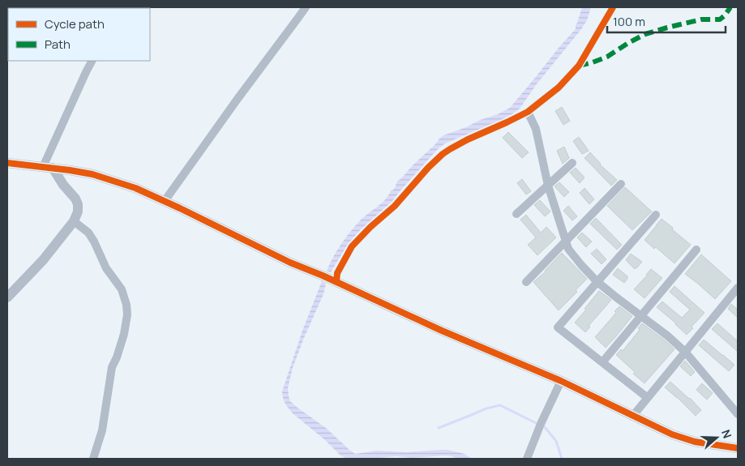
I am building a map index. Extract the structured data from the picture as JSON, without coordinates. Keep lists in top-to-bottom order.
{
  "legend": ["Cycle path", "Path"],
  "scale_bar": "100 m",
  "north": "right"
}
